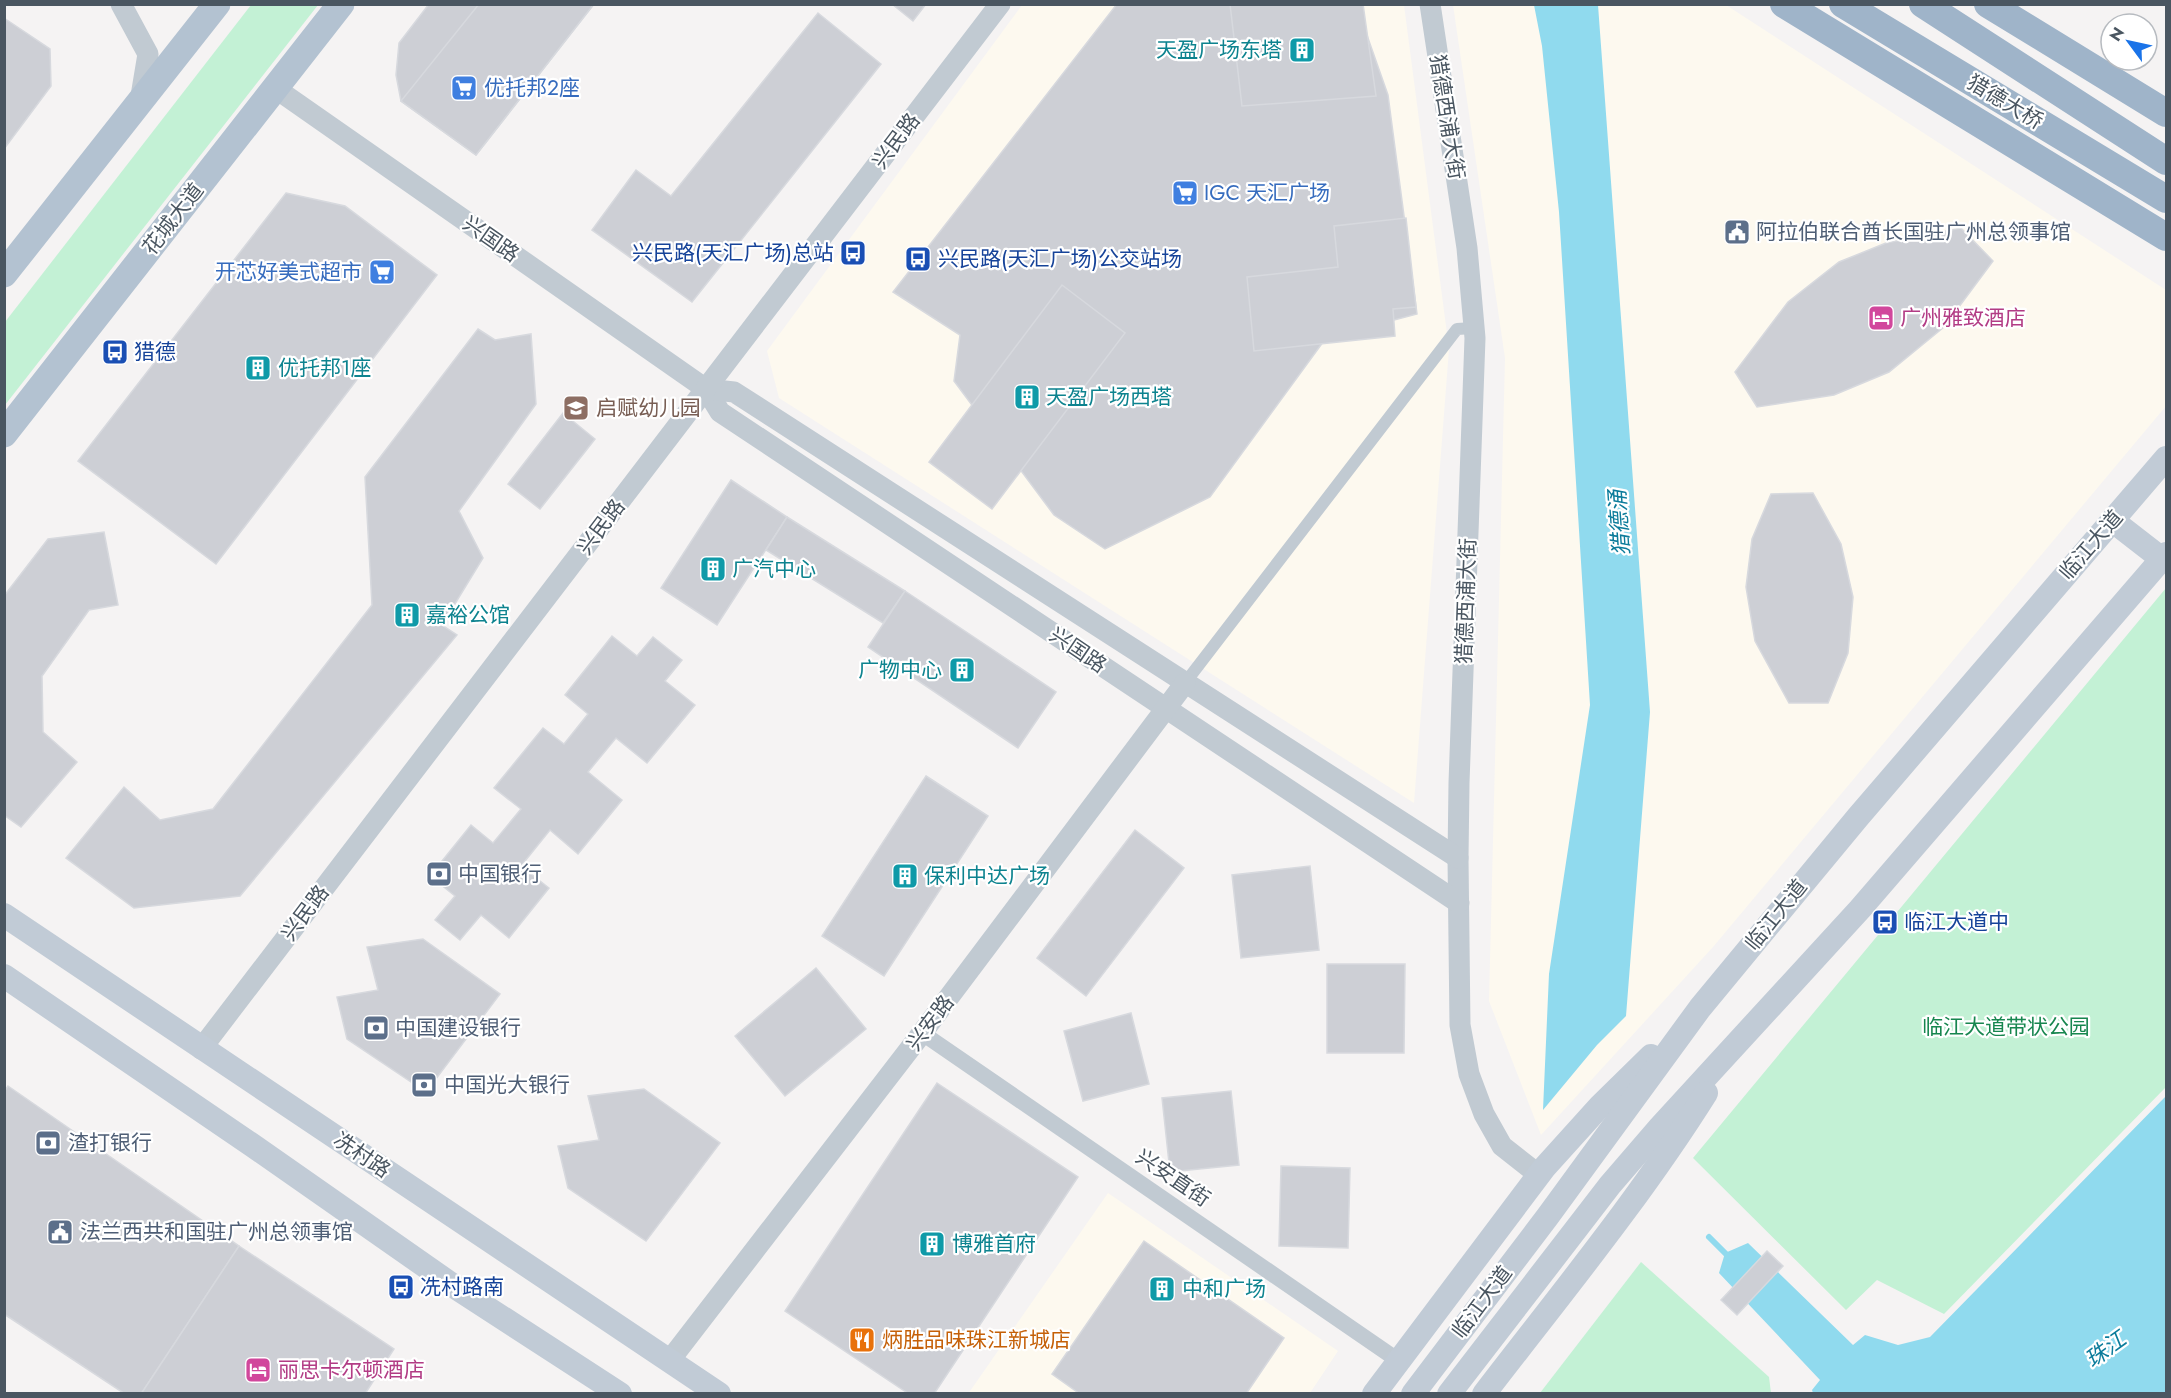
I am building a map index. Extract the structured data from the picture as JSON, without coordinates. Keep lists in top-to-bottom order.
{
  "streets": {
    "highway": ["猎德大桥"],
    "main road": ["花城大道", "临江大道", "冼村路"],
    "street": [
      "猎德西浦大街",
      "兴民路",
      "兴国路",
      "兴安路",
      "兴安直街"
    ]
  },
  "crossings": [
    ["猎德西浦大街", "兴国路"],
    ["兴民路", "兴国路"],
    ["兴民路", "冼村路"],
    ["花城大道", "兴国路"],
    ["兴国路", "兴安路"],
    ["兴安路", "冼村路"],
    ["兴安路", "兴安直街"]
  ],
  "water": ["猎德涌", "珠江"],
  "parks": ["临江大道带状公园"],
  "places": {
    "building": [
      "天盈广场东塔",
      "优托邦1座",
      "天盈广场西塔",
      "广汽中心",
      "嘉裕公馆",
      "广物中心",
      "保利中达广场",
      "博雅首府",
      "中和广场"
    ],
    "supermarket": ["优托邦2座", "IGC 天汇广场", "开芯好美式超市"],
    "public building": ["阿拉伯联合酋长国驻广州总领事馆", "法兰西共和国驻广州总领事馆"],
    "bus stop": [
      "兴民路(天汇广场)总站",
      "兴民路(天汇广场)公交站场",
      "猎德",
      "临江大道中",
      "冼村路南"
    ],
    "hotel": ["广州雅致酒店", "丽思卡尔顿酒店"],
    "school or university": ["启赋幼儿园"],
    "bank": [
      "中国银行",
      "中国建设银行",
      "中国光大银行",
      "渣打银行"
    ],
    "restaurant": ["炳胜品味珠江新城店"]
  },
  "north": "top left"
}
